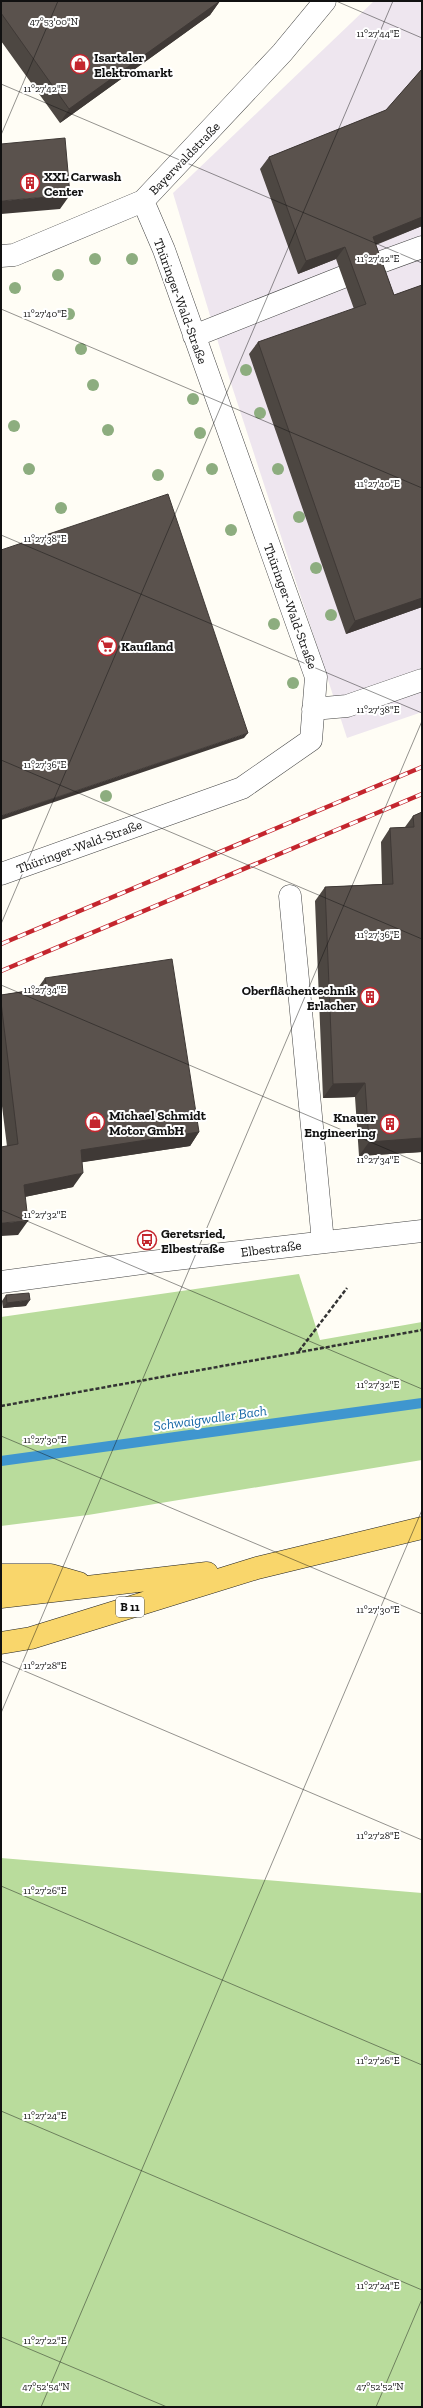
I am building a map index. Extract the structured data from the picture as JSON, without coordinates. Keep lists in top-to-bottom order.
{
  "streets": {
    "main road": ["B 11"],
    "street": ["Bayerwaldstraße", "Thüringer-Wald-Straße", "Elbestraße"]
  },
  "crossings": [
    ["Bayerwaldstraße", "Thüringer-Wald-Straße"]
  ],
  "water": ["Schwaigwaller Bach"],
  "places": {
    "shop": ["Isartaler Elektromarkt", "Michael Schmidt Motor GmbH"],
    "building": ["XXL Carwash Center", "Oberflächentechnik Erlacher", "Knauer Engineering"],
    "supermarket": ["Kaufland"],
    "bus stop": ["Geretsried, Elbestraße"]
  },
  "coordinates": [
    "47°53'00\"N",
    "11°27'44\"E",
    "11°27'42\"E",
    "11°27'40\"E",
    "11°27'38\"E",
    "11°27'36\"E",
    "11°27'34\"E",
    "11°27'32\"E",
    "11°27'30\"E",
    "11°27'28\"E",
    "11°27'26\"E",
    "11°27'24\"E",
    "11°27'22\"E",
    "47°52'54\"N",
    "47°52'52\"N"
  ]
}
